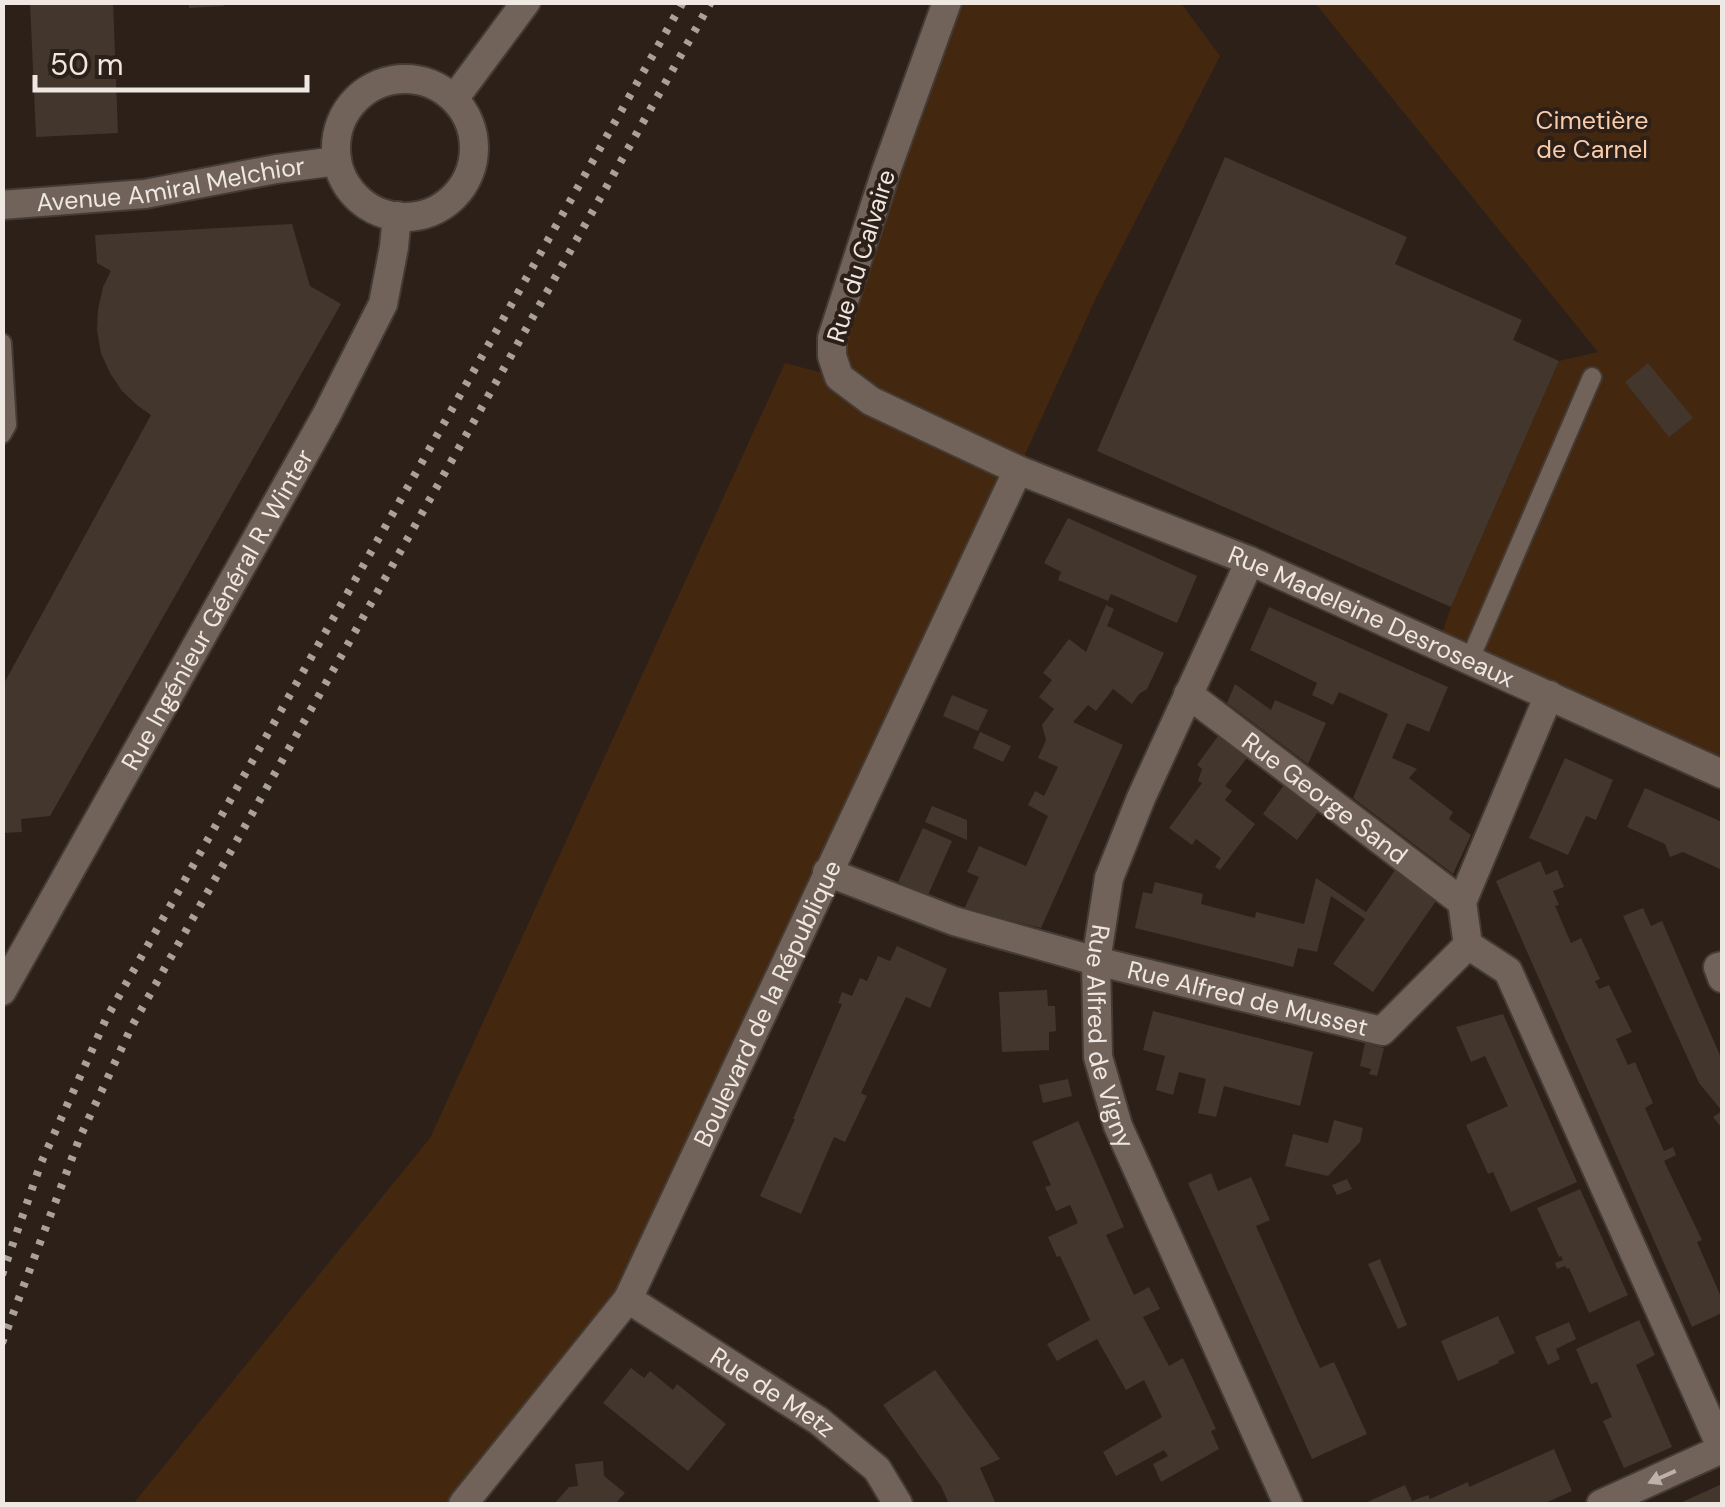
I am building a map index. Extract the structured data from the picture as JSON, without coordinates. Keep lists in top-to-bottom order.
{
  "streets": {
    "street": [
      "Avenue Amiral Melchior",
      "Rue du Calvaire",
      "Rue Ingénieur Général R. Winter",
      "Rue Madeleine Desroseaux",
      "Rue George Sand",
      "Rue Alfred de Musset",
      "Boulevard de la République",
      "Rue Alfred de Vigny",
      "Rue de Metz"
    ]
  },
  "crossings": [
    ["Avenue Amiral Melchior", "Rue Ingénieur Général R. Winter"],
    ["Rue du Calvaire", "Rue Madeleine Desroseaux"],
    ["Rue du Calvaire", "Boulevard de la République"],
    ["Rue Madeleine Desroseaux", "Boulevard de la République"],
    ["Rue Madeleine Desroseaux", "Rue Alfred de Vigny"],
    ["Rue George Sand", "Rue Alfred de Vigny"],
    ["Rue Alfred de Musset", "Boulevard de la République"],
    ["Rue Alfred de Musset", "Rue Alfred de Vigny"],
    ["Boulevard de la République", "Rue de Metz"]
  ],
  "parks": ["Cimetière de Carnel"],
  "scale_bar": "50 m"
}
